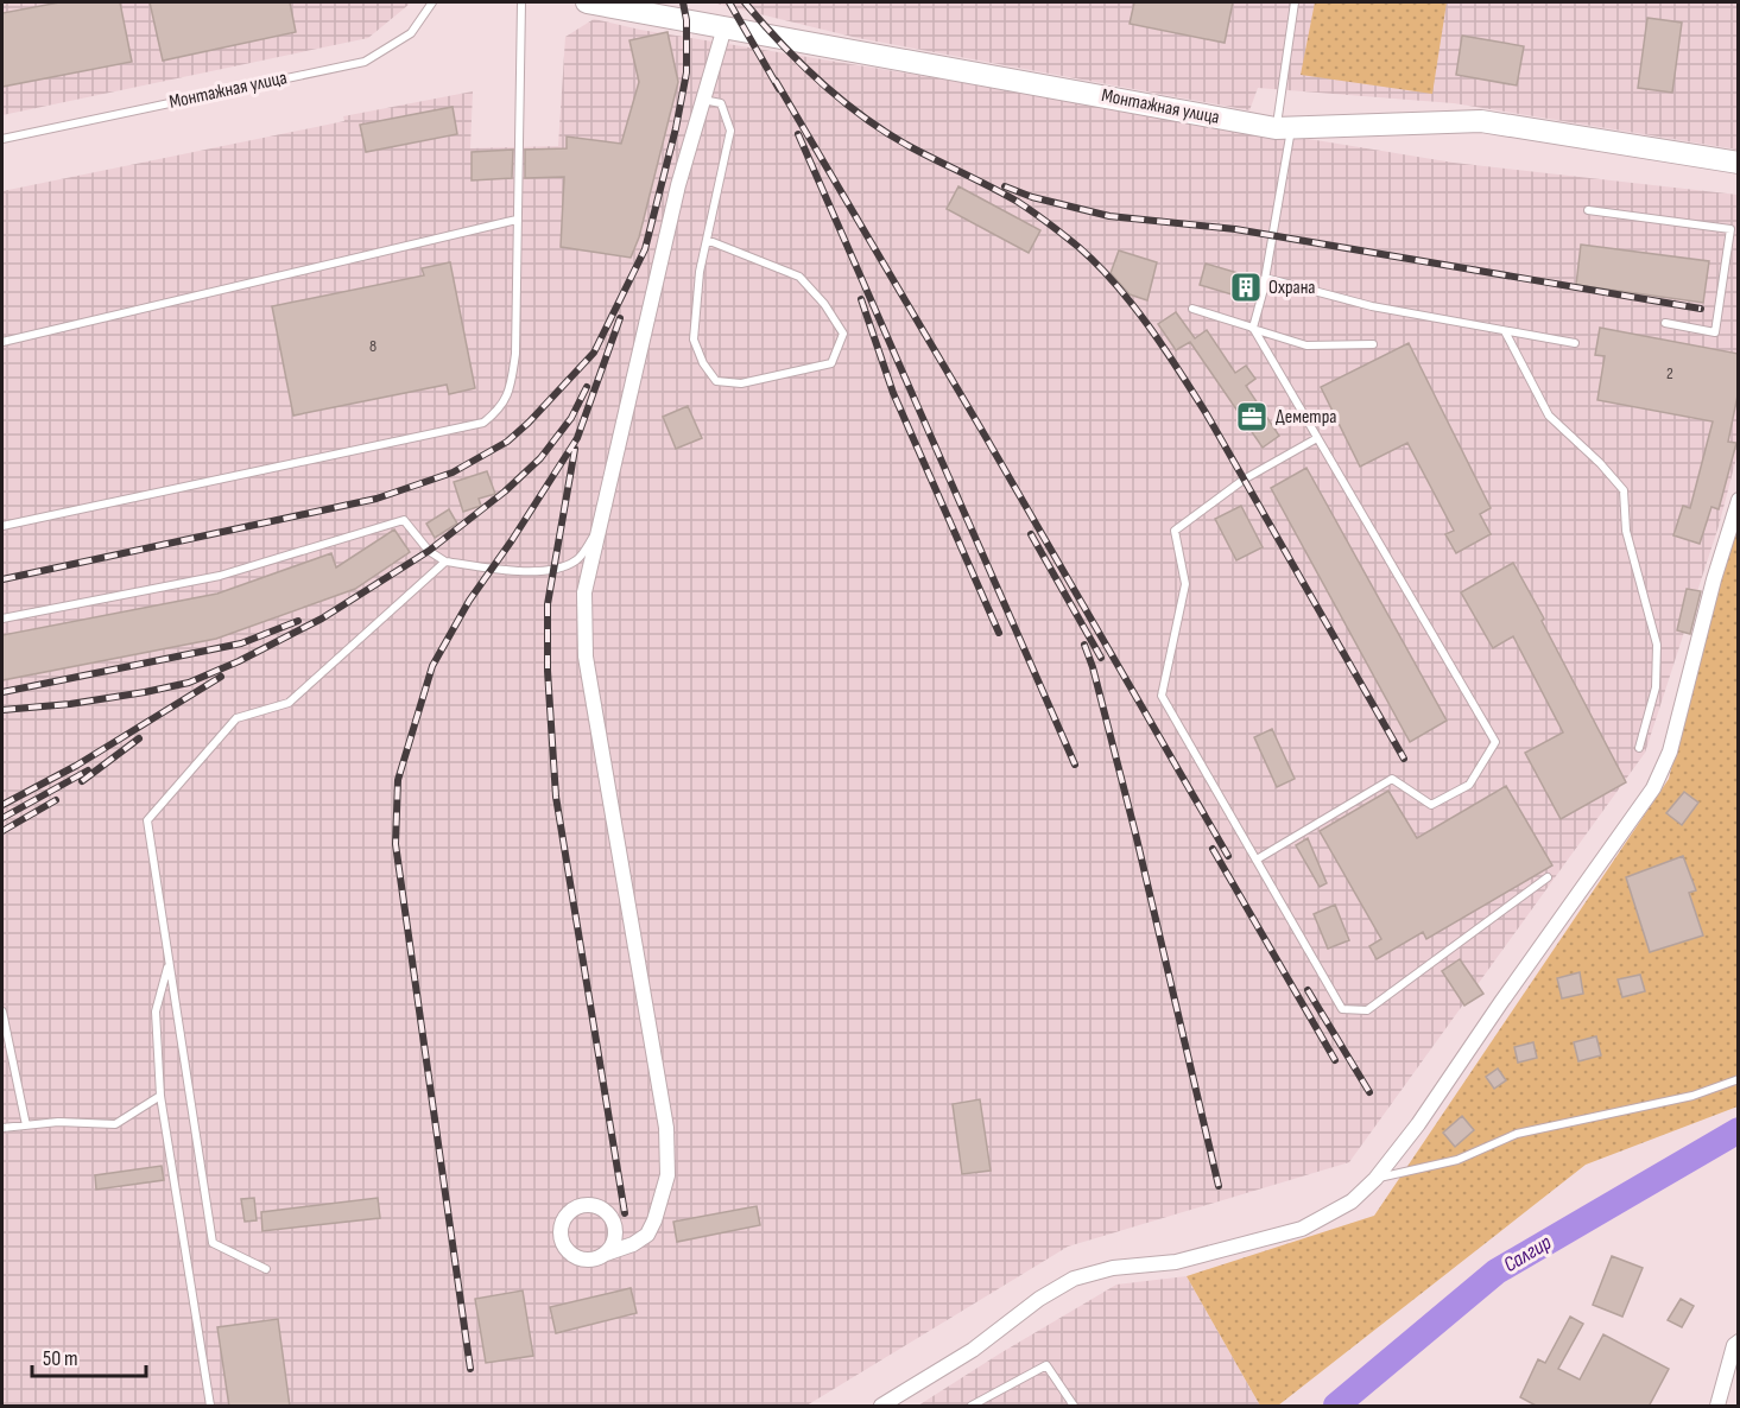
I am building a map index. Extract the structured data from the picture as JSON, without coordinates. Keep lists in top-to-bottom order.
{
  "streets": {
    "street": ["Монтажная улица"]
  },
  "water": ["Салгир"],
  "places": {
    "building": ["Охрана"],
    "office": ["Деметра"]
  },
  "house_numbers": ["8", "2"],
  "scale_bar": "50 m"
}
